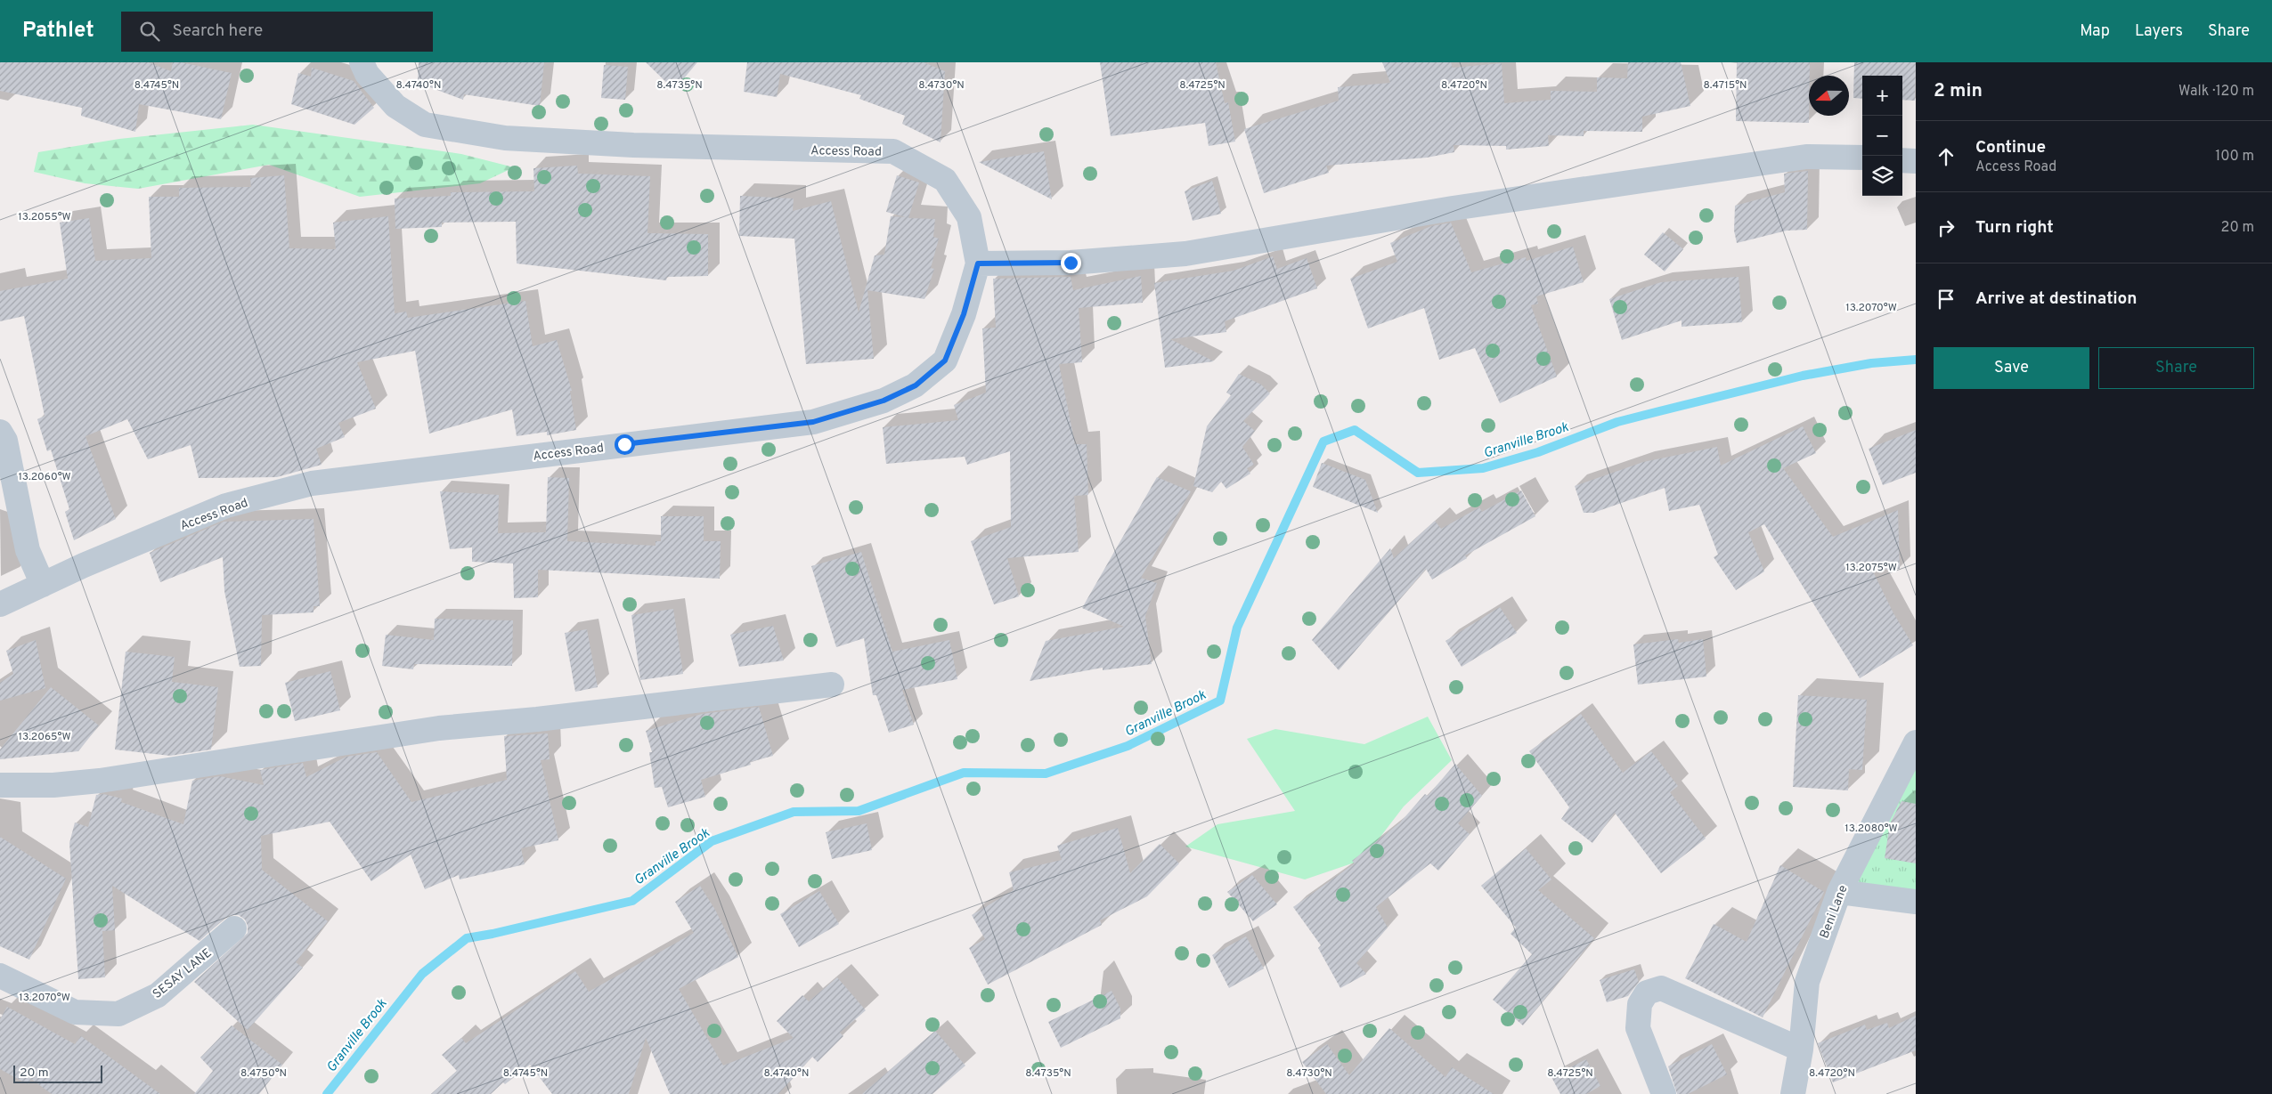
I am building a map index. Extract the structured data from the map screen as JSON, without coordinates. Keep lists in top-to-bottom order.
{
  "streets": {
    "street": ["Access Road", "Beni Lane", "SESAY LANE"]
  },
  "water": ["Granville Brook"],
  "scale_bar": "20 m",
  "north": "left",
  "page": {
    "header": "Pathlet",
    "search": "Search here",
    "nav": ["Map", "Layers", "Share"],
    "heading": ["2 min", "Walk · 120 m"],
    "map_buttons": ["+", "−"],
    "list": [
      ["Continue", "Access Road", "100 m"],
      ["Turn right", "20 m"],
      "Arrive at destination"
    ],
    "buttons": ["Save", "Share"],
    "scale": "20 m"
  },
  "coordinates": [
    "8.4745°N",
    "8.4740°N",
    "8.4735°N",
    "8.4730°N",
    "8.4725°N",
    "8.4720°N",
    "8.4715°N",
    "13.2055°W",
    "13.2070°W",
    "13.2060°W",
    "13.2075°W",
    "13.2065°W",
    "13.2080°W",
    "8.4750°N"
  ]
}
